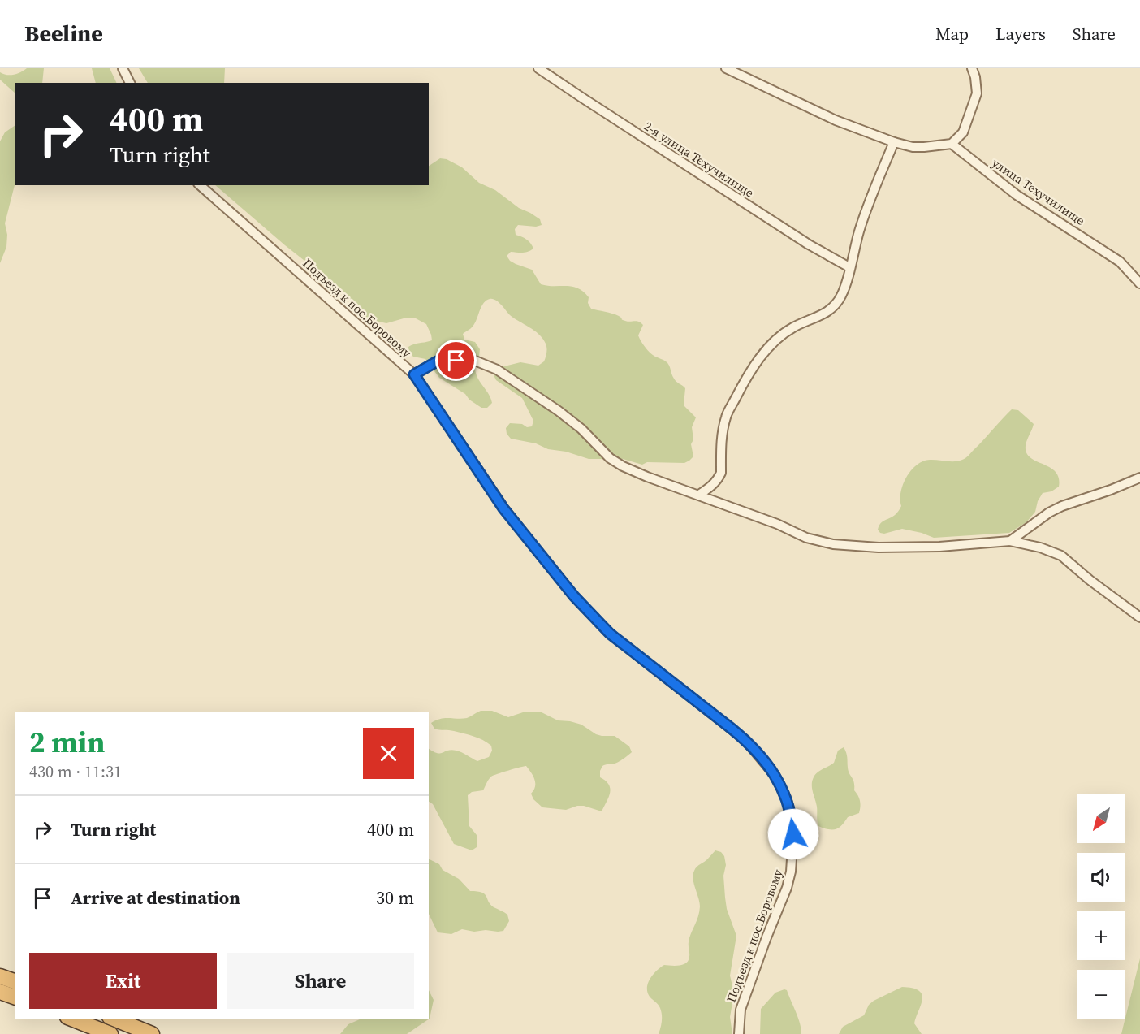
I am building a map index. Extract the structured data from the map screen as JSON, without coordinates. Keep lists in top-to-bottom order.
{
  "streets": {
    "street": ["2-я улица Техучилище", "улица Техучилище", "Подъезд к пос.Боровому"]
  },
  "north": "bottom left",
  "page": {
    "header": "Beeline",
    "nav": ["Map", "Layers", "Share"],
    "turn": ["400 m", "Turn right"],
    "heading": ["2 min", "430 m · 11:31"],
    "map_buttons": ["+", "−"],
    "list": [
      {
        "name": "Turn right",
        "value": "400 m"
      },
      {
        "name": "Arrive at destination",
        "value": "30 m"
      }
    ],
    "buttons": ["Exit", "Share"]
  }
}
